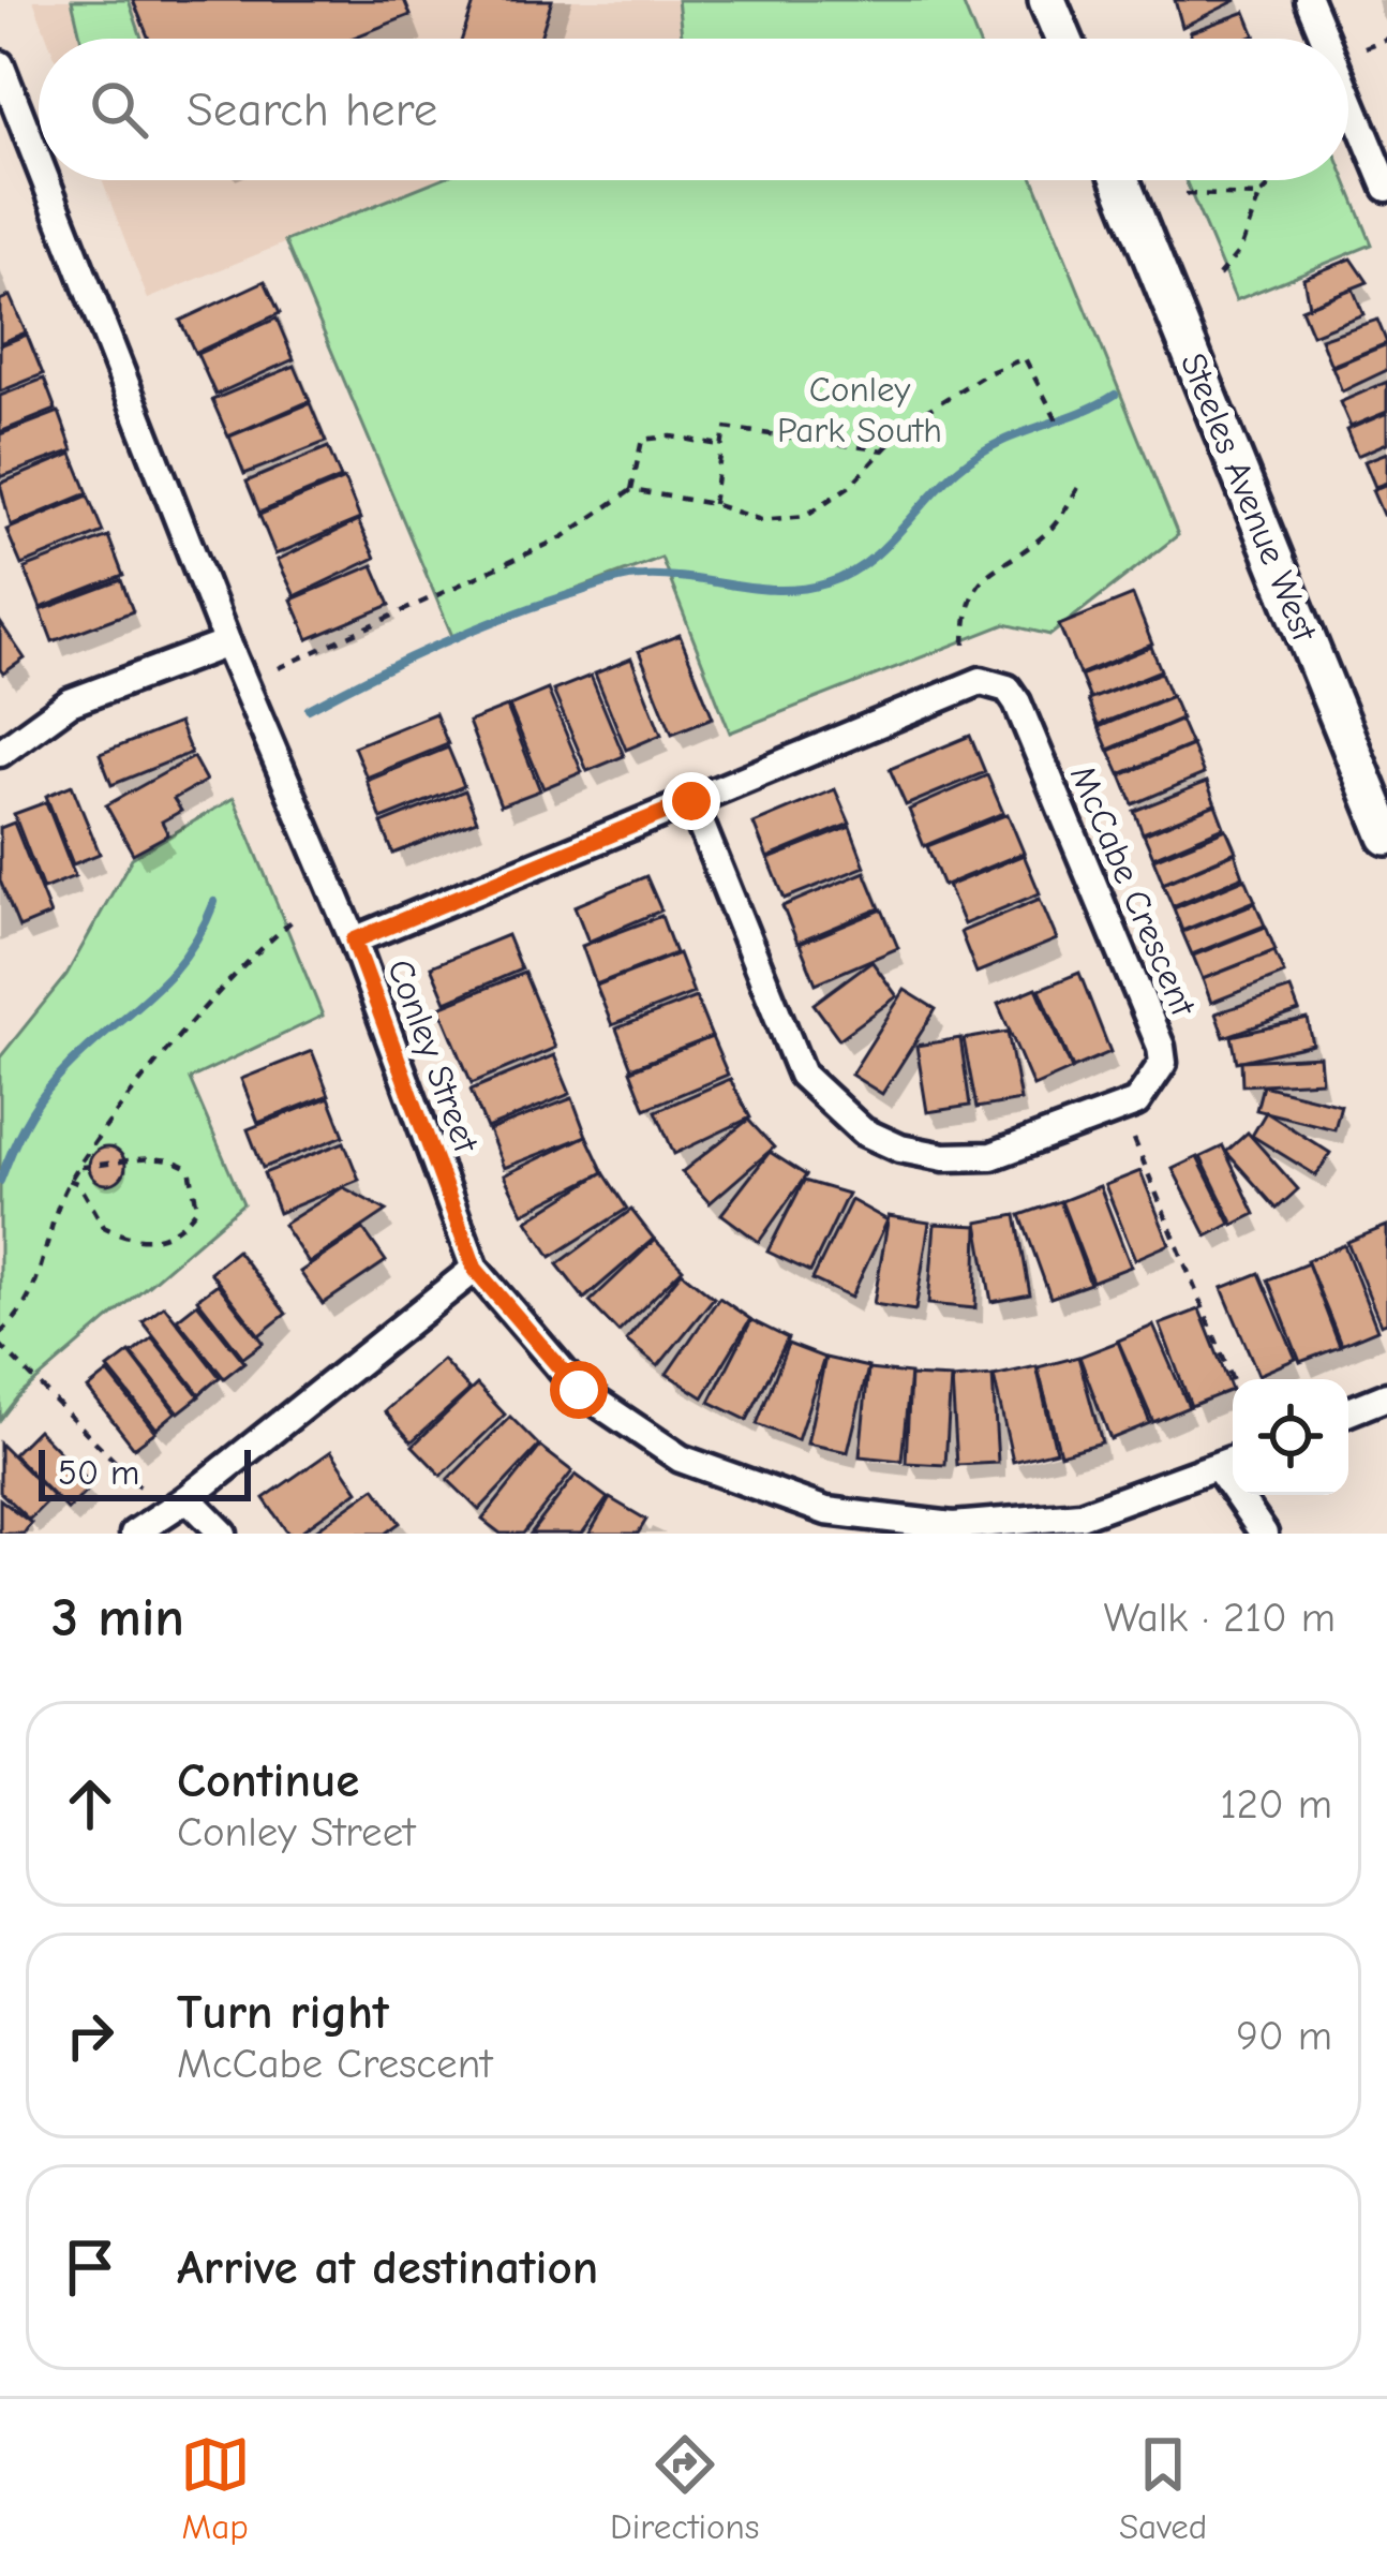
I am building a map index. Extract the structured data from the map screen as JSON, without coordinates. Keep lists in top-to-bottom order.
{
  "streets": {
    "main road": ["Steeles Avenue West"],
    "street": ["McCabe Crescent", "Conley Street"]
  },
  "crossings": [
    ["McCabe Crescent", "Conley Street"]
  ],
  "parks": ["Conley Park South"],
  "scale_bar": "50 m",
  "page": {
    "search": "Search here",
    "scale": "50 m",
    "heading": ["3 min", "Walk · 210 m"],
    "list": [
      ["Continue", "Conley Street", "120 m"],
      ["Turn right", "McCabe Crescent", "90 m"],
      "Arrive at destination"
    ],
    "nav": ["Map", "Directions", "Saved"]
  }
}
